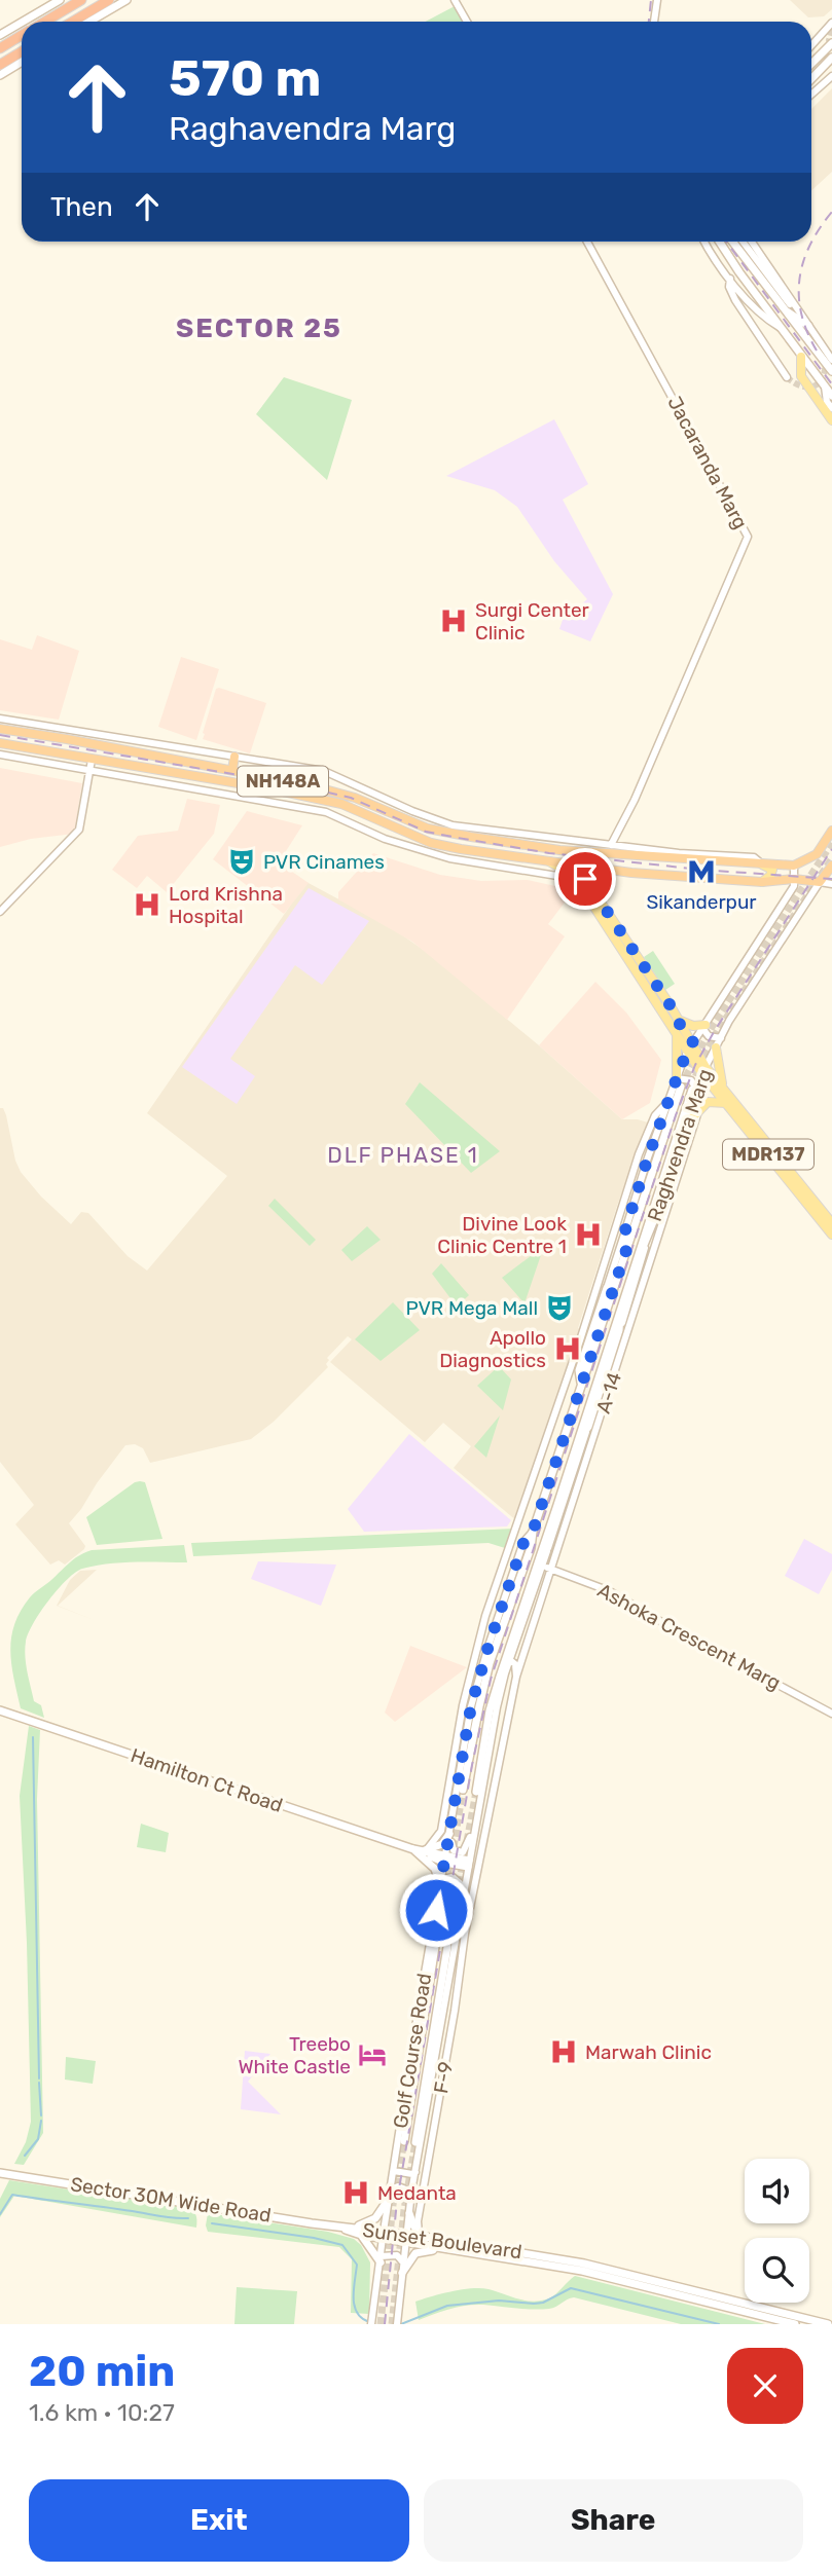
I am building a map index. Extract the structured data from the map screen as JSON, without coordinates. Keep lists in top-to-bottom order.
{
  "streets": {
    "highway": ["NH148A"],
    "main road": [
      "MDR137",
      "Hamilton Ct Road",
      "Sector 30M Wide Road",
      "Sunset Boulevard"
    ],
    "street": [
      "Jacaranda Marg",
      "Raghvendra Marg",
      "A-14",
      "Ashoka Crescent Marg",
      "Golf Course Road",
      "F-9"
    ]
  },
  "crossings": [
    ["NH148A", "Raghvendra Marg"],
    ["Raghvendra Marg", "MDR137"],
    ["Raghvendra Marg", "A-14"],
    ["A-14", "Ashoka Crescent Marg"],
    ["A-14", "Golf Course Road"],
    ["A-14", "F-9"],
    ["Ashoka Crescent Marg", "Golf Course Road"],
    ["Hamilton Ct Road", "Golf Course Road"],
    ["Golf Course Road", "Sunset Boulevard"],
    ["F-9", "Sunset Boulevard"],
    ["Sector 30M Wide Road", "Sunset Boulevard"]
  ],
  "districts": ["SECTOR 25", "DLF PHASE 1"],
  "places": {
    "hospital": [
      "Surgi Center Clinic",
      "Lord Krishna Hospital",
      "Divine Look Clinic Centre 1",
      "Apollo Diagnostics",
      "Marwah Clinic",
      "Medanta"
    ],
    "theatre": ["PVR Cinames", "PVR Mega Mall"],
    "metro station": ["Sikanderpur"],
    "hotel": ["Treebo White Castle"]
  },
  "page": {
    "turn": ["570 m", "Raghavendra Marg"],
    "then": "Then",
    "heading": ["20 min", "1.6 km · 10:27"],
    "buttons": ["Exit", "Share"]
  }
}
